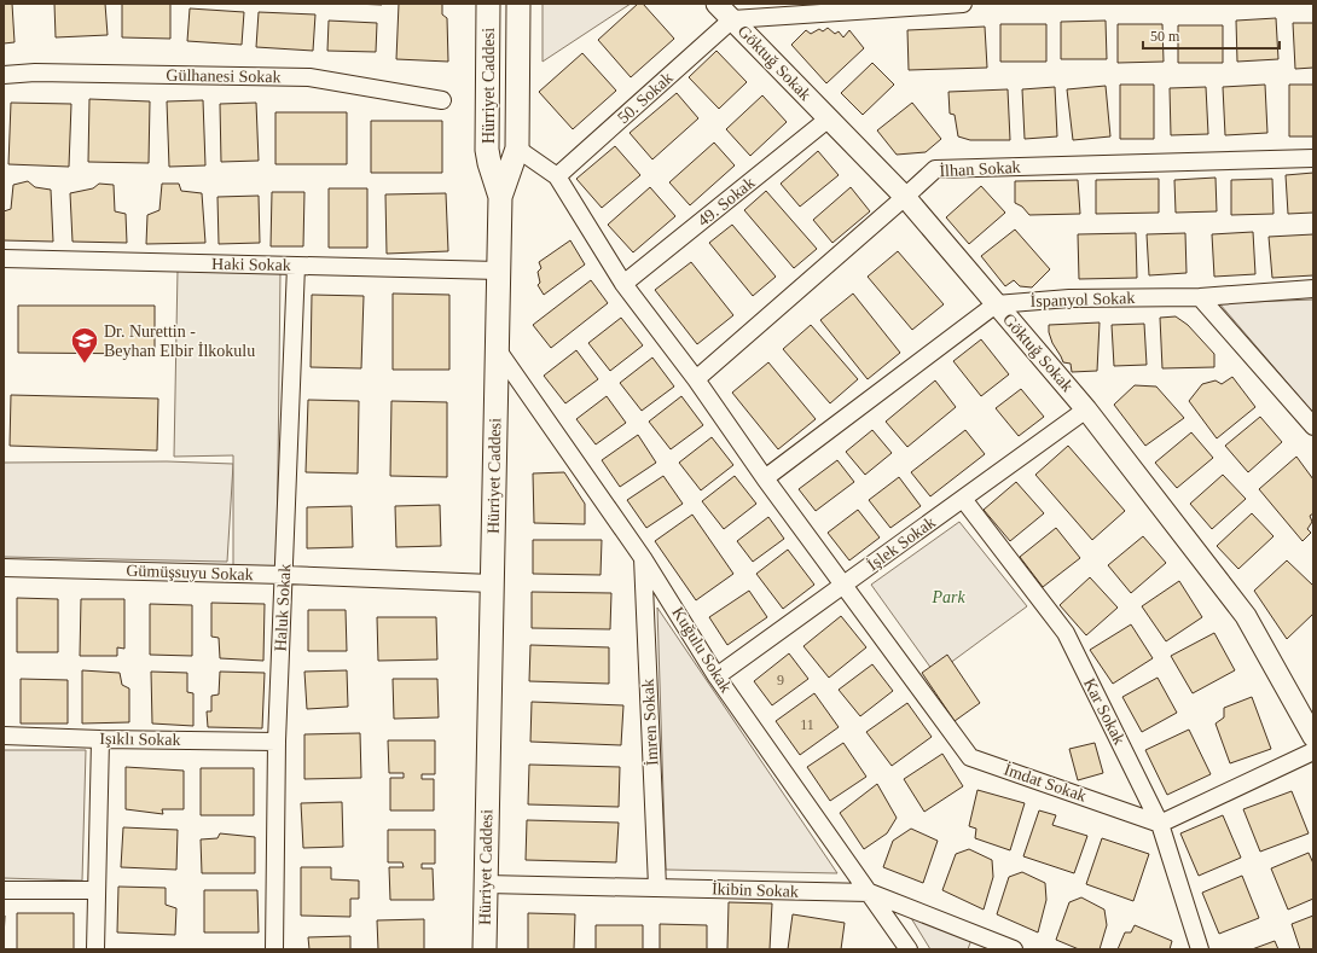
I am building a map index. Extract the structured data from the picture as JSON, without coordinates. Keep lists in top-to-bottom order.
{
  "streets": {
    "main road": ["Hürriyet Caddesi"],
    "street": [
      "Göktuğ Sokak",
      "Gülhanesi Sokak",
      "50. Sokak",
      "İlhan Sokak",
      "49. Sokak",
      "Haki Sokak",
      "İspanyol Sokak",
      "İşlek Sokak",
      "Gümüşsuyu Sokak",
      "Haluk Sokak",
      "Kuğulu Sokak",
      "Kar Sokak",
      "İmren Sokak",
      "Işıklı Sokak",
      "İmdat Sokak",
      "İkibin Sokak"
    ]
  },
  "crossings": [
    ["Göktuğ Sokak", "50. Sokak"],
    ["Göktuğ Sokak", "İlhan Sokak"],
    ["Göktuğ Sokak", "49. Sokak"],
    ["Göktuğ Sokak", "İspanyol Sokak"],
    ["Göktuğ Sokak", "İşlek Sokak"],
    ["Hürriyet Caddesi", "Haki Sokak"],
    ["Hürriyet Caddesi", "Gümüşsuyu Sokak"],
    ["Hürriyet Caddesi", "Kuğulu Sokak"],
    ["Hürriyet Caddesi", "İkibin Sokak"],
    ["50. Sokak", "İmdat Sokak"],
    ["İlhan Sokak", "İmdat Sokak"],
    ["49. Sokak", "İmdat Sokak"],
    ["Haki Sokak", "Haluk Sokak"],
    ["İşlek Sokak", "Kuğulu Sokak"],
    ["İşlek Sokak", "Kar Sokak"],
    ["İşlek Sokak", "İmdat Sokak"],
    ["Gümüşsuyu Sokak", "Haluk Sokak"],
    ["Haluk Sokak", "Işıklı Sokak"],
    ["Kuğulu Sokak", "İmren Sokak"],
    ["Kuğulu Sokak", "İkibin Sokak"],
    ["Kar Sokak", "İmdat Sokak"],
    ["İmren Sokak", "İkibin Sokak"]
  ],
  "parks": ["Park"],
  "places": {
    "school or university": ["Dr. Nurettin - Beyhan Elbir İlkokulu"]
  },
  "house_numbers": ["9", "11"],
  "scale_bar": "50 m"
}
